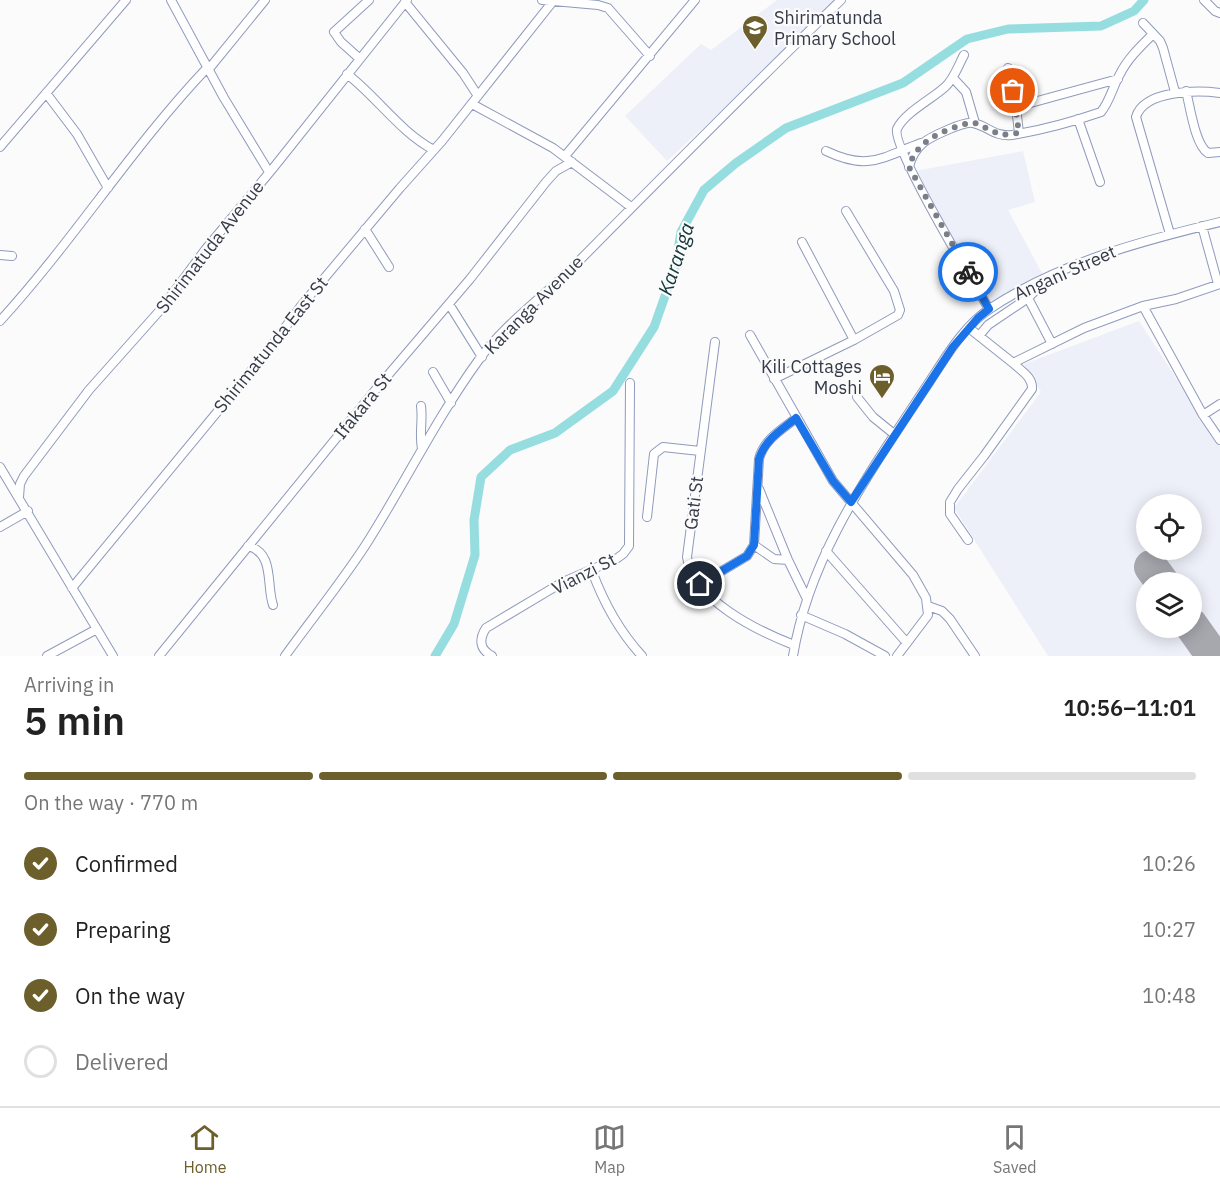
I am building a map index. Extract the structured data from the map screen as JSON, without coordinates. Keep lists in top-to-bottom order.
{
  "streets": {
    "street": [
      "Shirimatuda Avenue",
      "Angani Street",
      "Karanga Avenue",
      "Shirimatunda East St",
      "Ifakara St",
      "Gati St",
      "Vianzi St"
    ]
  },
  "crossings": [
    ["Angani Street", "Gati St"]
  ],
  "water": ["Karanga"],
  "places": {
    "school or university": ["Shirimatunda Primary School"],
    "hotel": ["Kili Cottages Moshi"]
  },
  "page": {
    "heading": ["5 min", "Arriving in", "10:56–11:01"],
    "bar": "On the way · 770 m",
    "list": [
      ["Confirmed", "10:26"],
      ["Preparing", "10:27"],
      ["On the way", "10:48"],
      "Delivered"
    ],
    "tabs": ["Home", "Map", "Saved"]
  }
}
